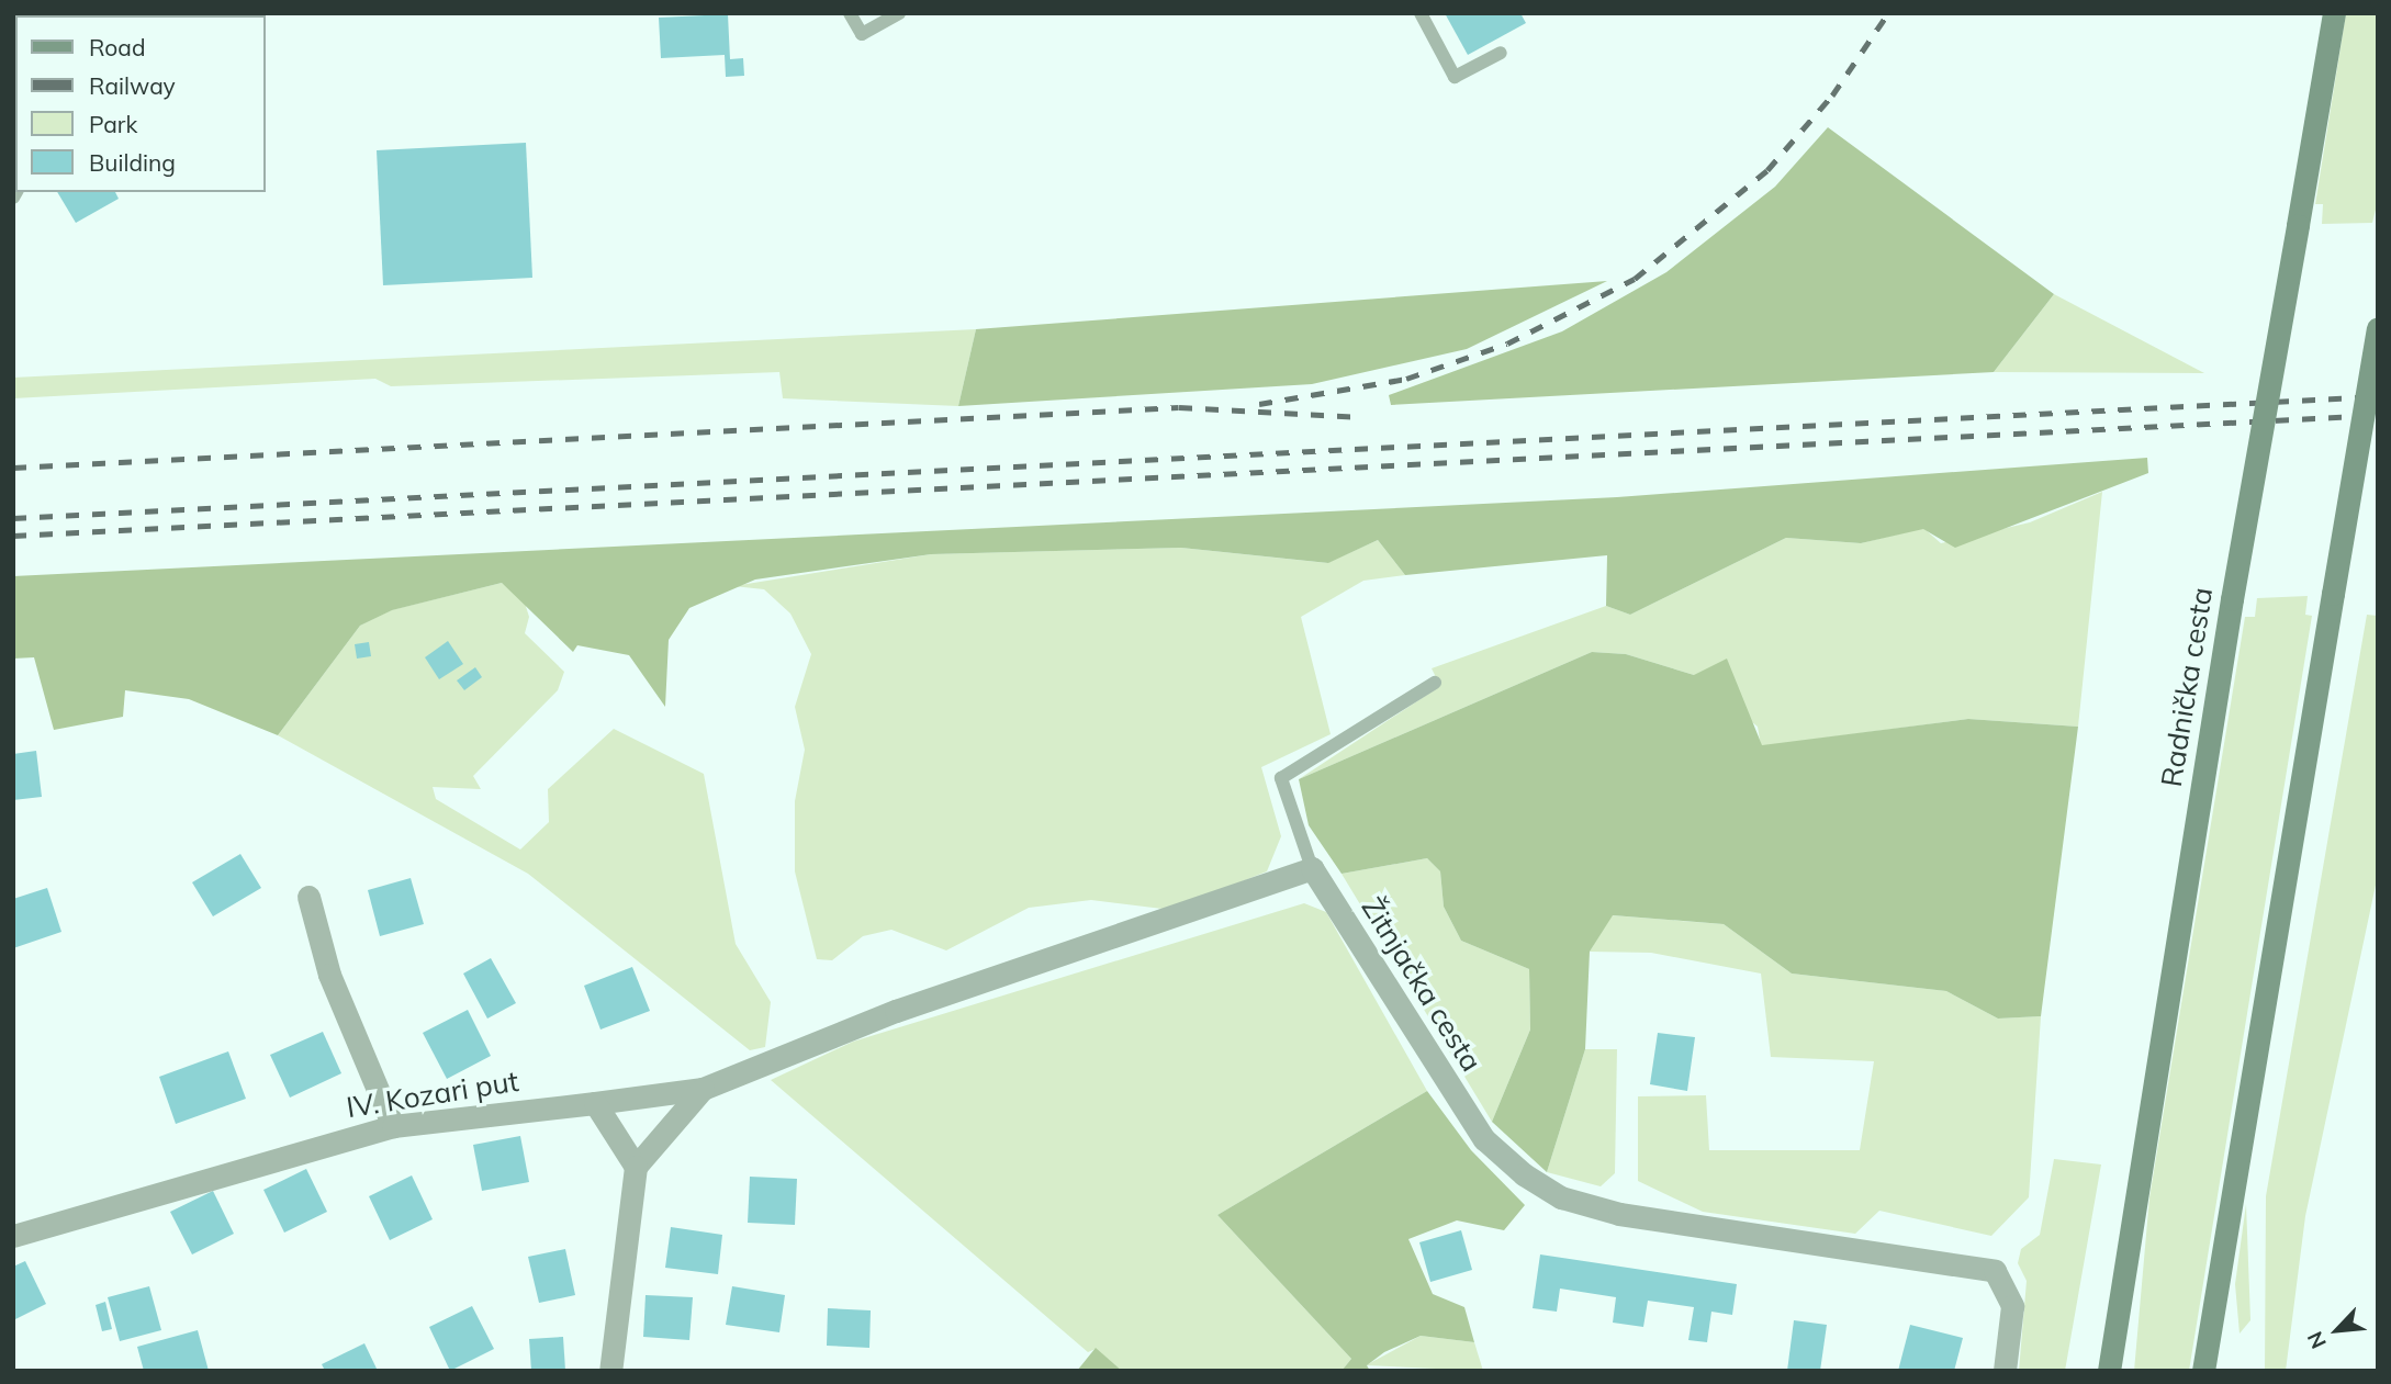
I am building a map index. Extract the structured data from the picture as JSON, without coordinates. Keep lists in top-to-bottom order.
{
  "streets": {
    "main road": ["Radnička cesta"],
    "street": ["Žitnjačka cesta", "IV. Kozari put"]
  },
  "legend": [
    "Road",
    "Railway",
    "Park",
    "Building"
  ],
  "north": "bottom left"
}
